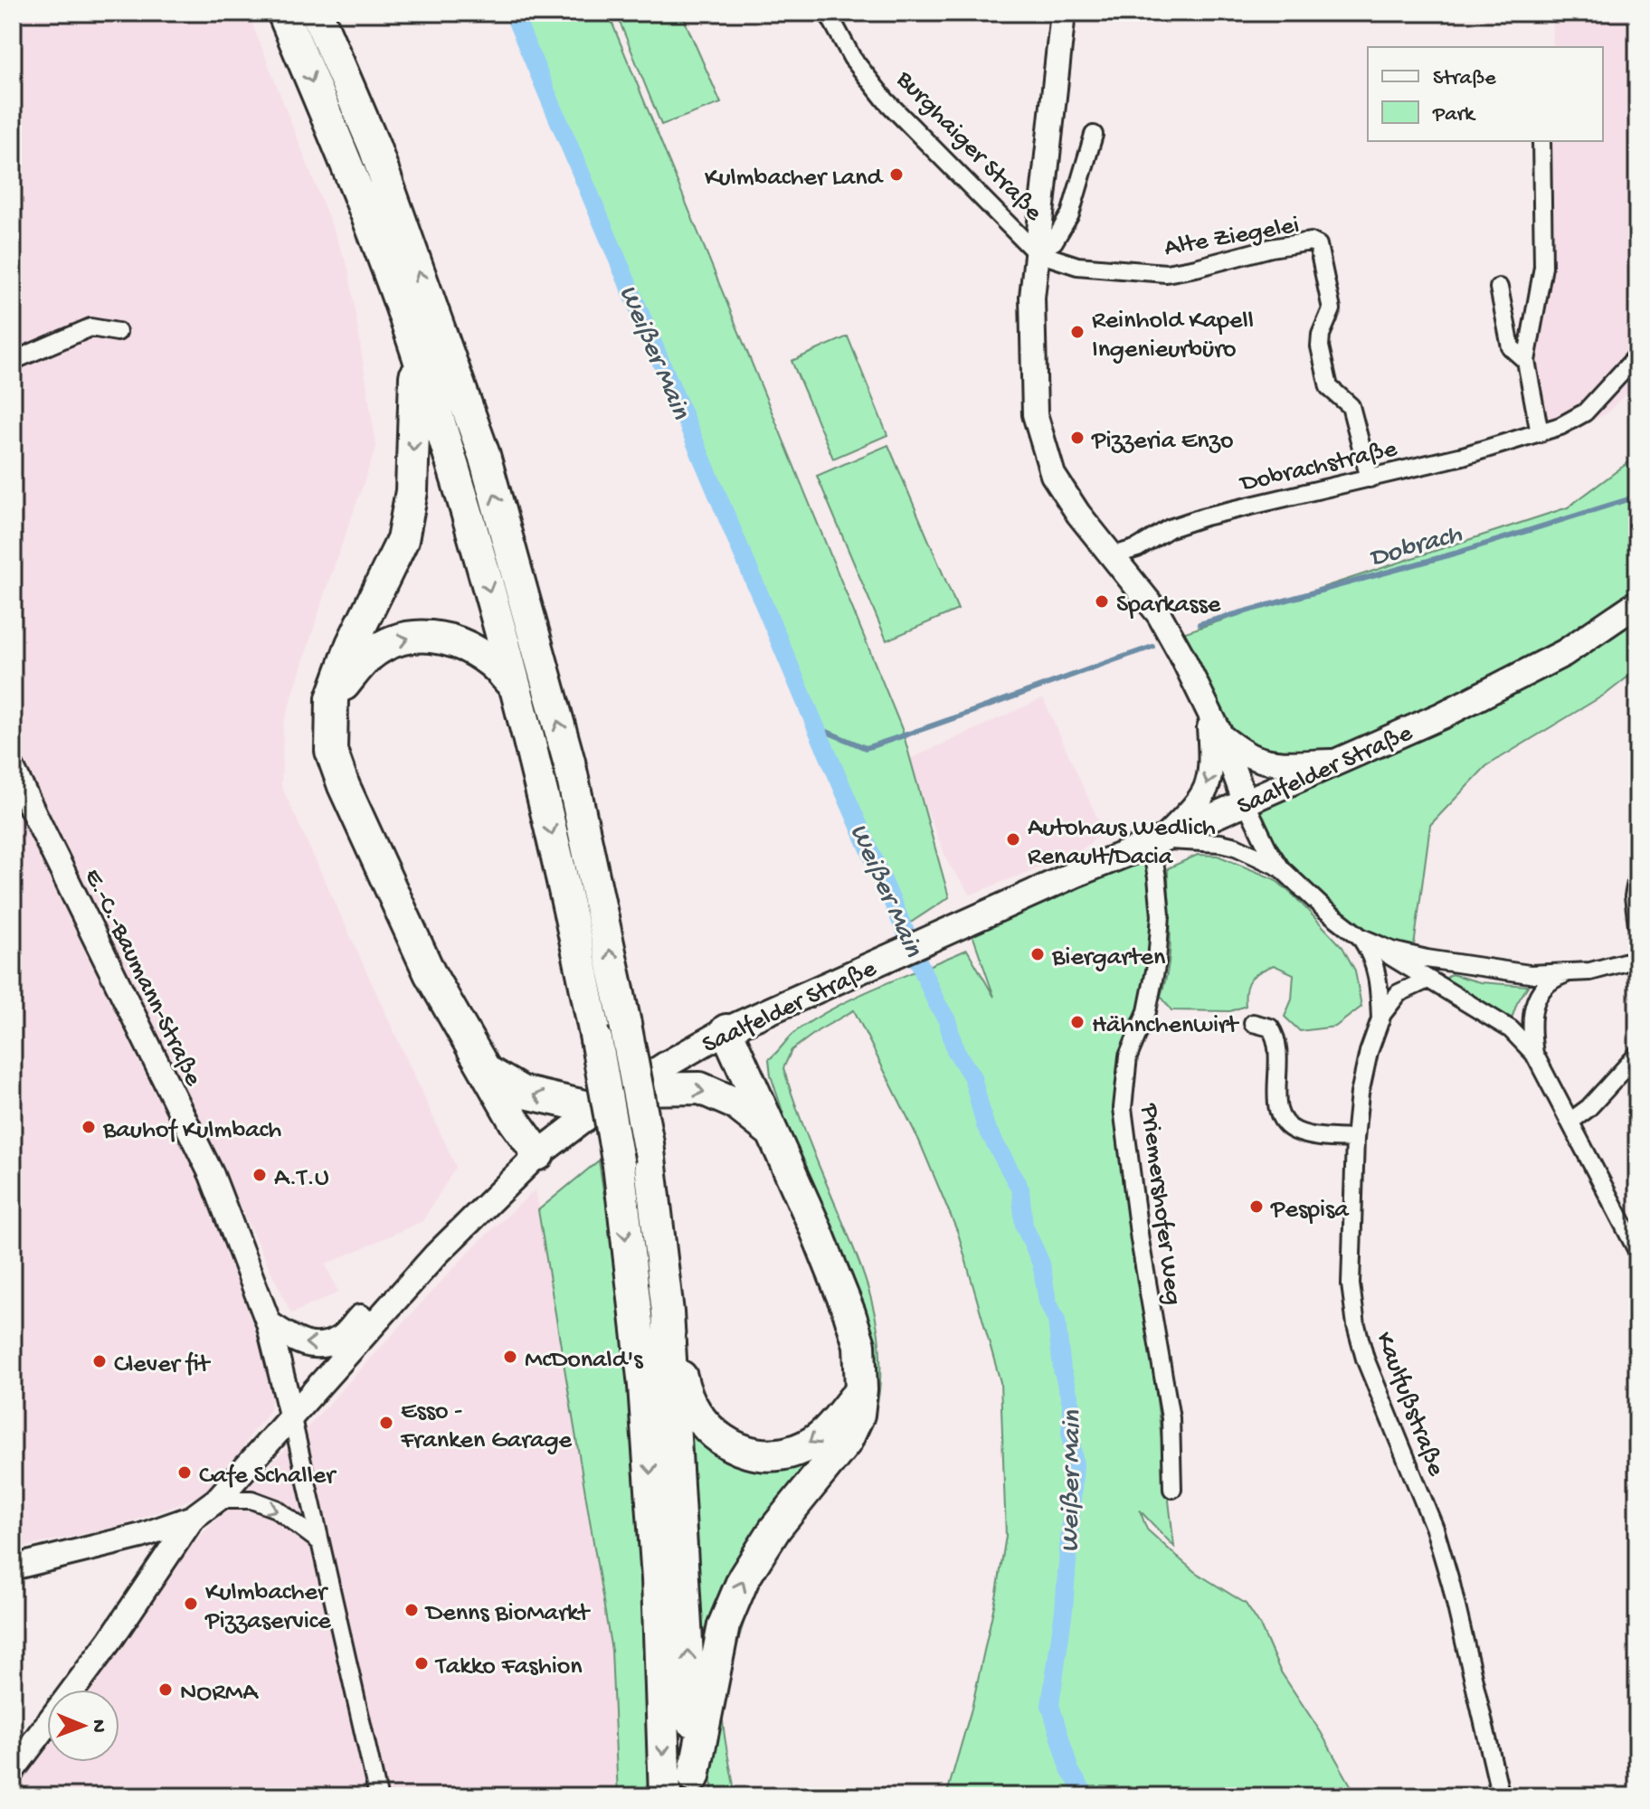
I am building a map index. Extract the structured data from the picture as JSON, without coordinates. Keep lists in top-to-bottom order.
{
  "streets": {
    "main road": ["Saalfelder Straße"],
    "street": [
      "Burghaiger Straße",
      "Alte Ziegelei",
      "Dobrachstraße",
      "E.-C.-Baumann-Straße",
      "Priemershofer Weg",
      "Kaulfußstraße"
    ]
  },
  "crossings": [
    ["Burghaiger Straße", "Alte Ziegelei"],
    ["Burghaiger Straße", "Dobrachstraße"],
    ["Burghaiger Straße", "Saalfelder Straße"],
    ["Burghaiger Straße", "Priemershofer Weg"],
    ["Alte Ziegelei", "Dobrachstraße"],
    ["Saalfelder Straße", "E.-C.-Baumann-Straße"],
    ["Saalfelder Straße", "Priemershofer Weg"]
  ],
  "water": ["Weißer Main", "Dobrach"],
  "places": [
    "Kulmbacher Land",
    "Reinhold Kapell Ingenieurbüro",
    "Pizzeria Enzo",
    "Sparkasse",
    "Autohaus Wedlich Renault/Dacia",
    "Biergarten",
    "Hähnchenwirt",
    "Bauhof Kulmbach",
    "A.T.U",
    "Pespisa",
    "McDonald's",
    "Clever fit",
    "Esso - Franken Garage",
    "Cafe Schaller",
    "Kulmbacher Pizzaservice",
    "Denns BioMarkt",
    "Takko Fashion",
    "NORMA"
  ],
  "legend": ["Straße", "Park"],
  "north": "right"
}
